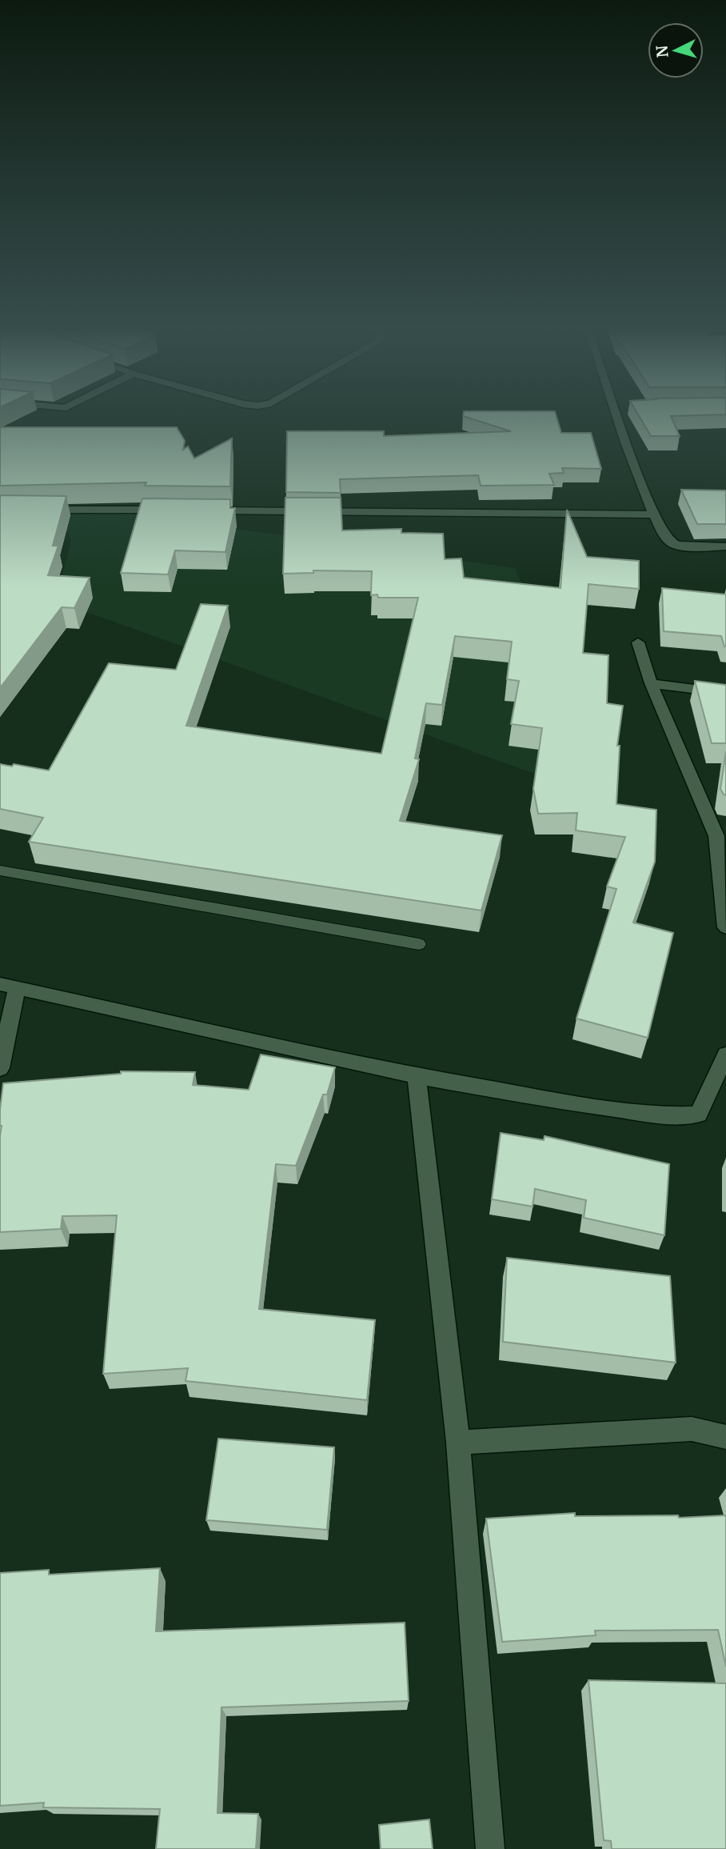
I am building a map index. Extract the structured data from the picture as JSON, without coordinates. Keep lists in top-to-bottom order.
{
  "north": "left"
}
